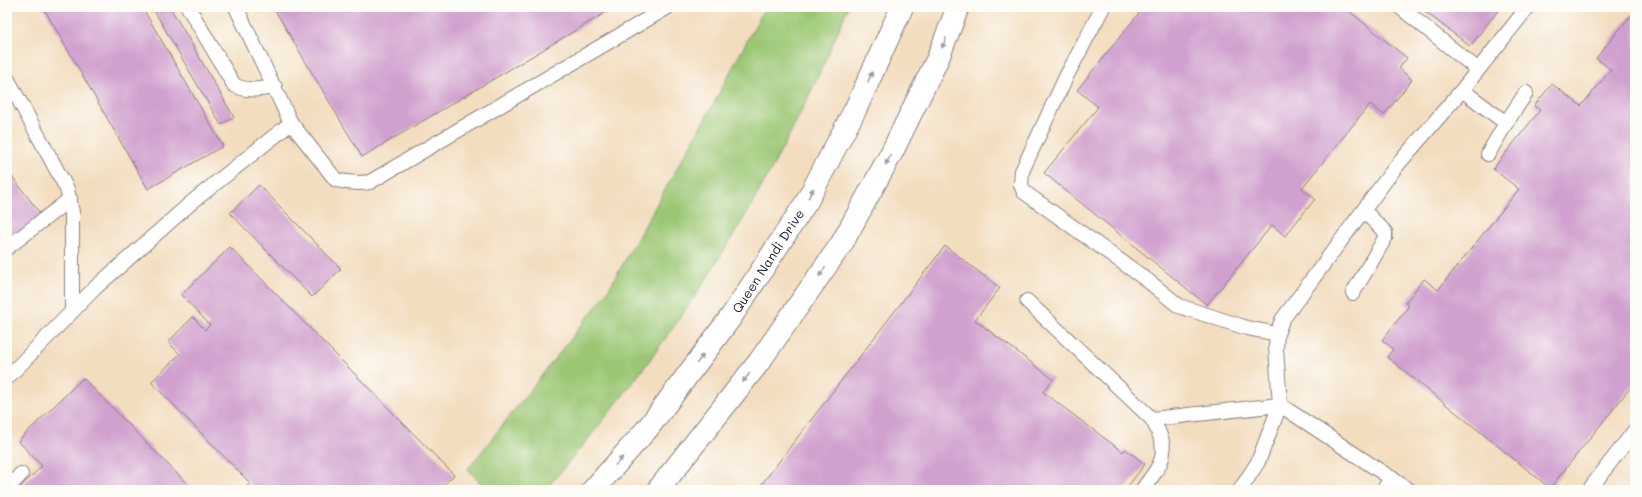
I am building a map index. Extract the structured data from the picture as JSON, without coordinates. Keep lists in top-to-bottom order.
{
  "streets": {
    "main road": ["Queen Nandi Drive"]
  }
}
